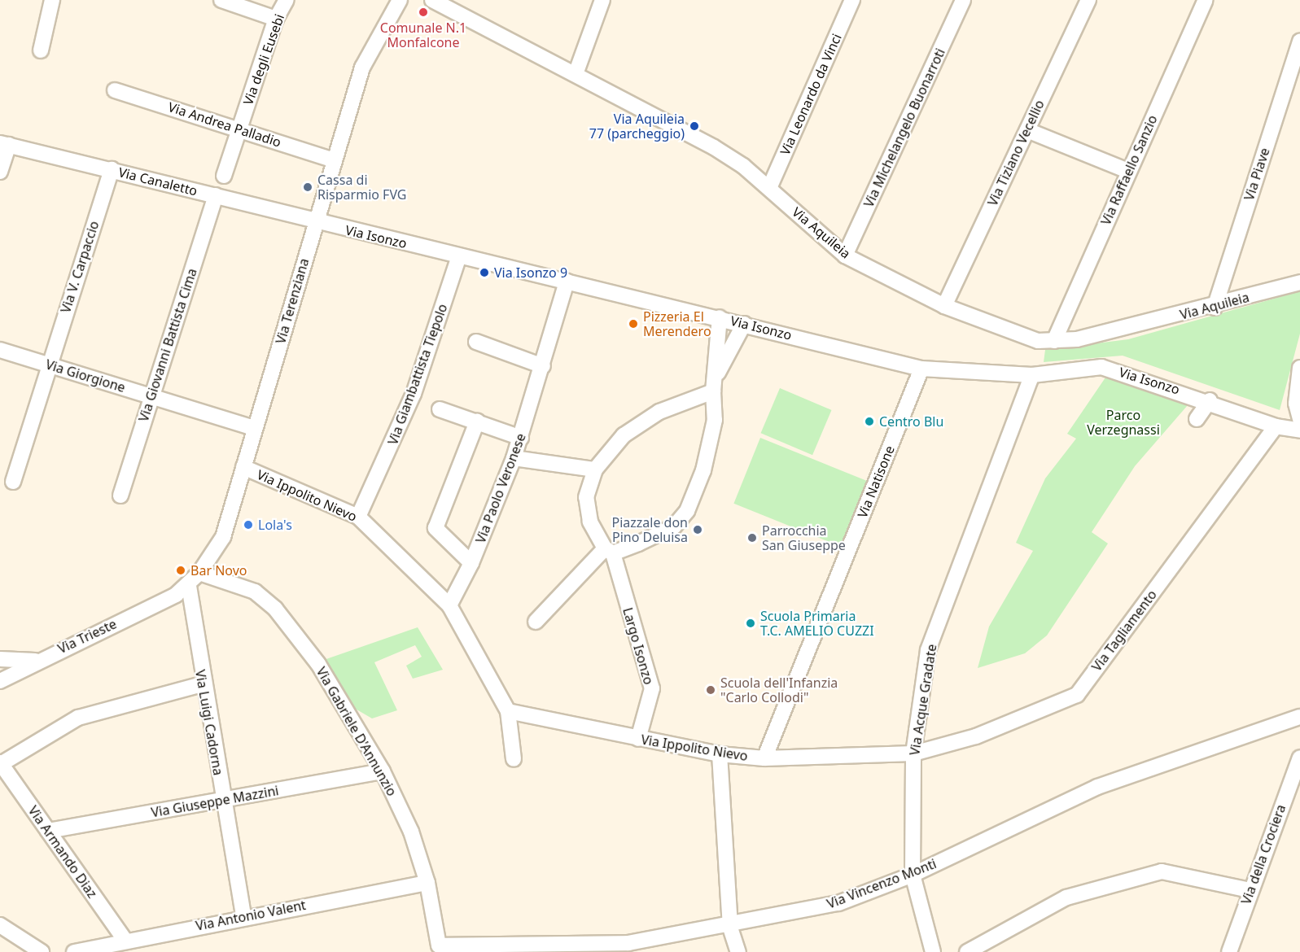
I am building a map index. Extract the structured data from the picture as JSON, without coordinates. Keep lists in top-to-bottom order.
{
  "streets": {
    "street": [
      "Via degli Eusebi",
      "Via Leonardo da Vinci",
      "Via Andrea Palladio",
      "Via Michelangelo Buonarroti",
      "Via Tiziano Vecellio",
      "Via Raffaello Sanzio",
      "Via Piave",
      "Via Canaletto",
      "Via Aquileia",
      "Via Isonzo",
      "Via V. Carpaccio",
      "Via Terenziana",
      "Via Giovanni Battista Cima",
      "Via Giambattista Tiepolo",
      "Via Giorgione",
      "Via Natisone",
      "Via Paolo Veronese",
      "Via Ippolito Nievo",
      "Via Tagliamento",
      "Via Trieste",
      "Largo Isonzo",
      "Via Acque Gradate",
      "Via Luigi Cadorna",
      "Via Gabriele D'Annunzio",
      "Via Giuseppe Mazzini",
      "Via Armando Diaz",
      "Via della Crociera",
      "Via Vincenzo Monti",
      "Via Antonio Valent"
    ]
  },
  "crossings": [
    ["Via degli Eusebi", "Via Andrea Palladio"],
    ["Via Leonardo da Vinci", "Via Aquileia"],
    ["Via Andrea Palladio", "Via Terenziana"],
    ["Via Michelangelo Buonarroti", "Via Aquileia"],
    ["Via Tiziano Vecellio", "Via Aquileia"],
    ["Via Raffaello Sanzio", "Via Aquileia"],
    ["Via Piave", "Via Aquileia"],
    ["Via Canaletto", "Via Isonzo"],
    ["Via Canaletto", "Via V. Carpaccio"],
    ["Via Canaletto", "Via Terenziana"],
    ["Via Canaletto", "Via Giovanni Battista Cima"],
    ["Via Isonzo", "Via Terenziana"],
    ["Via Isonzo", "Via Giambattista Tiepolo"],
    ["Via Isonzo", "Via Natisone"],
    ["Via Isonzo", "Via Paolo Veronese"],
    ["Via Isonzo", "Via Tagliamento"],
    ["Via Isonzo", "Via Acque Gradate"],
    ["Via V. Carpaccio", "Via Giorgione"],
    ["Via Terenziana", "Via Giorgione"],
    ["Via Terenziana", "Via Ippolito Nievo"],
    ["Via Terenziana", "Via Trieste"],
    ["Via Terenziana", "Via Luigi Cadorna"],
    ["Via Terenziana", "Via Gabriele D'Annunzio"],
    ["Via Giovanni Battista Cima", "Via Giorgione"],
    ["Via Giambattista Tiepolo", "Via Ippolito Nievo"],
    ["Via Natisone", "Via Ippolito Nievo"],
    ["Via Paolo Veronese", "Via Ippolito Nievo"],
    ["Via Ippolito Nievo", "Via Tagliamento"],
    ["Via Ippolito Nievo", "Largo Isonzo"],
    ["Via Ippolito Nievo", "Via Acque Gradate"],
    ["Via Tagliamento", "Via Acque Gradate"],
    ["Via Acque Gradate", "Via Vincenzo Monti"],
    ["Via Luigi Cadorna", "Via Giuseppe Mazzini"],
    ["Via Luigi Cadorna", "Via Antonio Valent"],
    ["Via Gabriele D'Annunzio", "Via Giuseppe Mazzini"],
    ["Via Gabriele D'Annunzio", "Via Vincenzo Monti"],
    ["Via Gabriele D'Annunzio", "Via Antonio Valent"],
    ["Via Giuseppe Mazzini", "Via Armando Diaz"],
    ["Via Armando Diaz", "Via Antonio Valent"]
  ],
  "parks": ["Parco Verzegnassi"],
  "places": [
    "Comunale N.1 Monfalcone",
    "Via Aquileia 77 (parcheggio)",
    "Cassa di Risparmio FVG",
    "Via Isonzo 9",
    "Pizzeria El Merendero",
    "Centro Blu",
    "Lola's",
    "Piazzale don Pino Deluisa",
    "Parrocchia San Giuseppe",
    "Bar Novo",
    "Scuola Primaria T.C. AMELIO CUZZI",
    "Scuola dell'Infanzia \"Carlo Collodi\""
  ]
}
